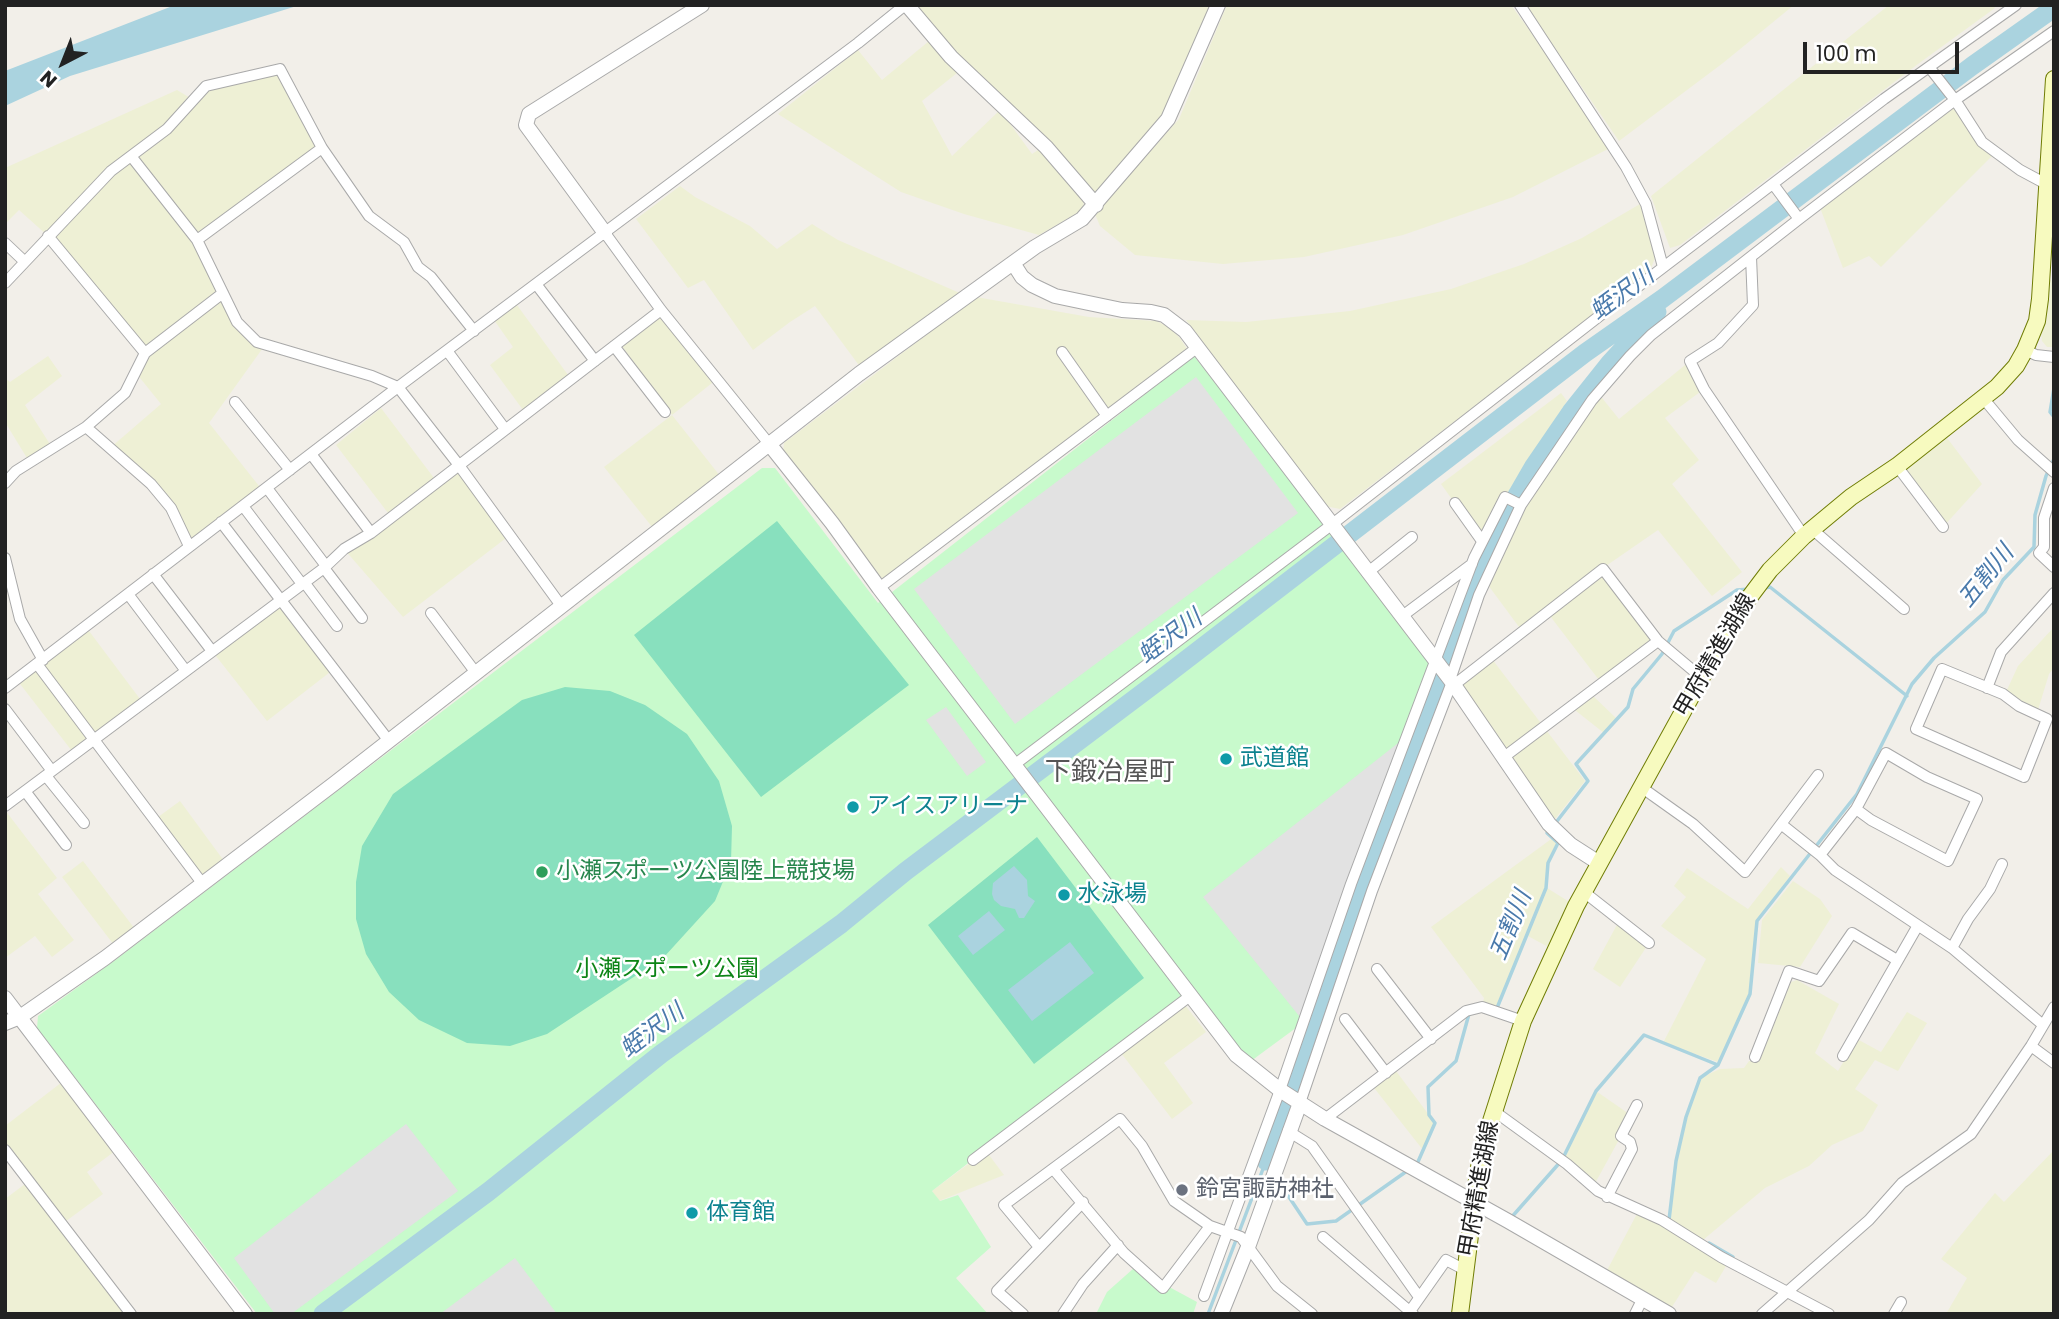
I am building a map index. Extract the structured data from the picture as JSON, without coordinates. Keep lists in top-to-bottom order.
{
  "streets": {
    "main road": ["甲府精進湖線"]
  },
  "districts": ["下鍛冶屋町"],
  "water": ["蛭沢川", "五割川"],
  "parks": ["小瀬スポーツ公園"],
  "places": [
    "武道館",
    "アイスアリーナ",
    "小瀬スポーツ公園陸上競技場",
    "水泳場",
    "鈴宮諏訪神社",
    "体育館"
  ],
  "scale_bar": "100 m",
  "north": "bottom left"
}
